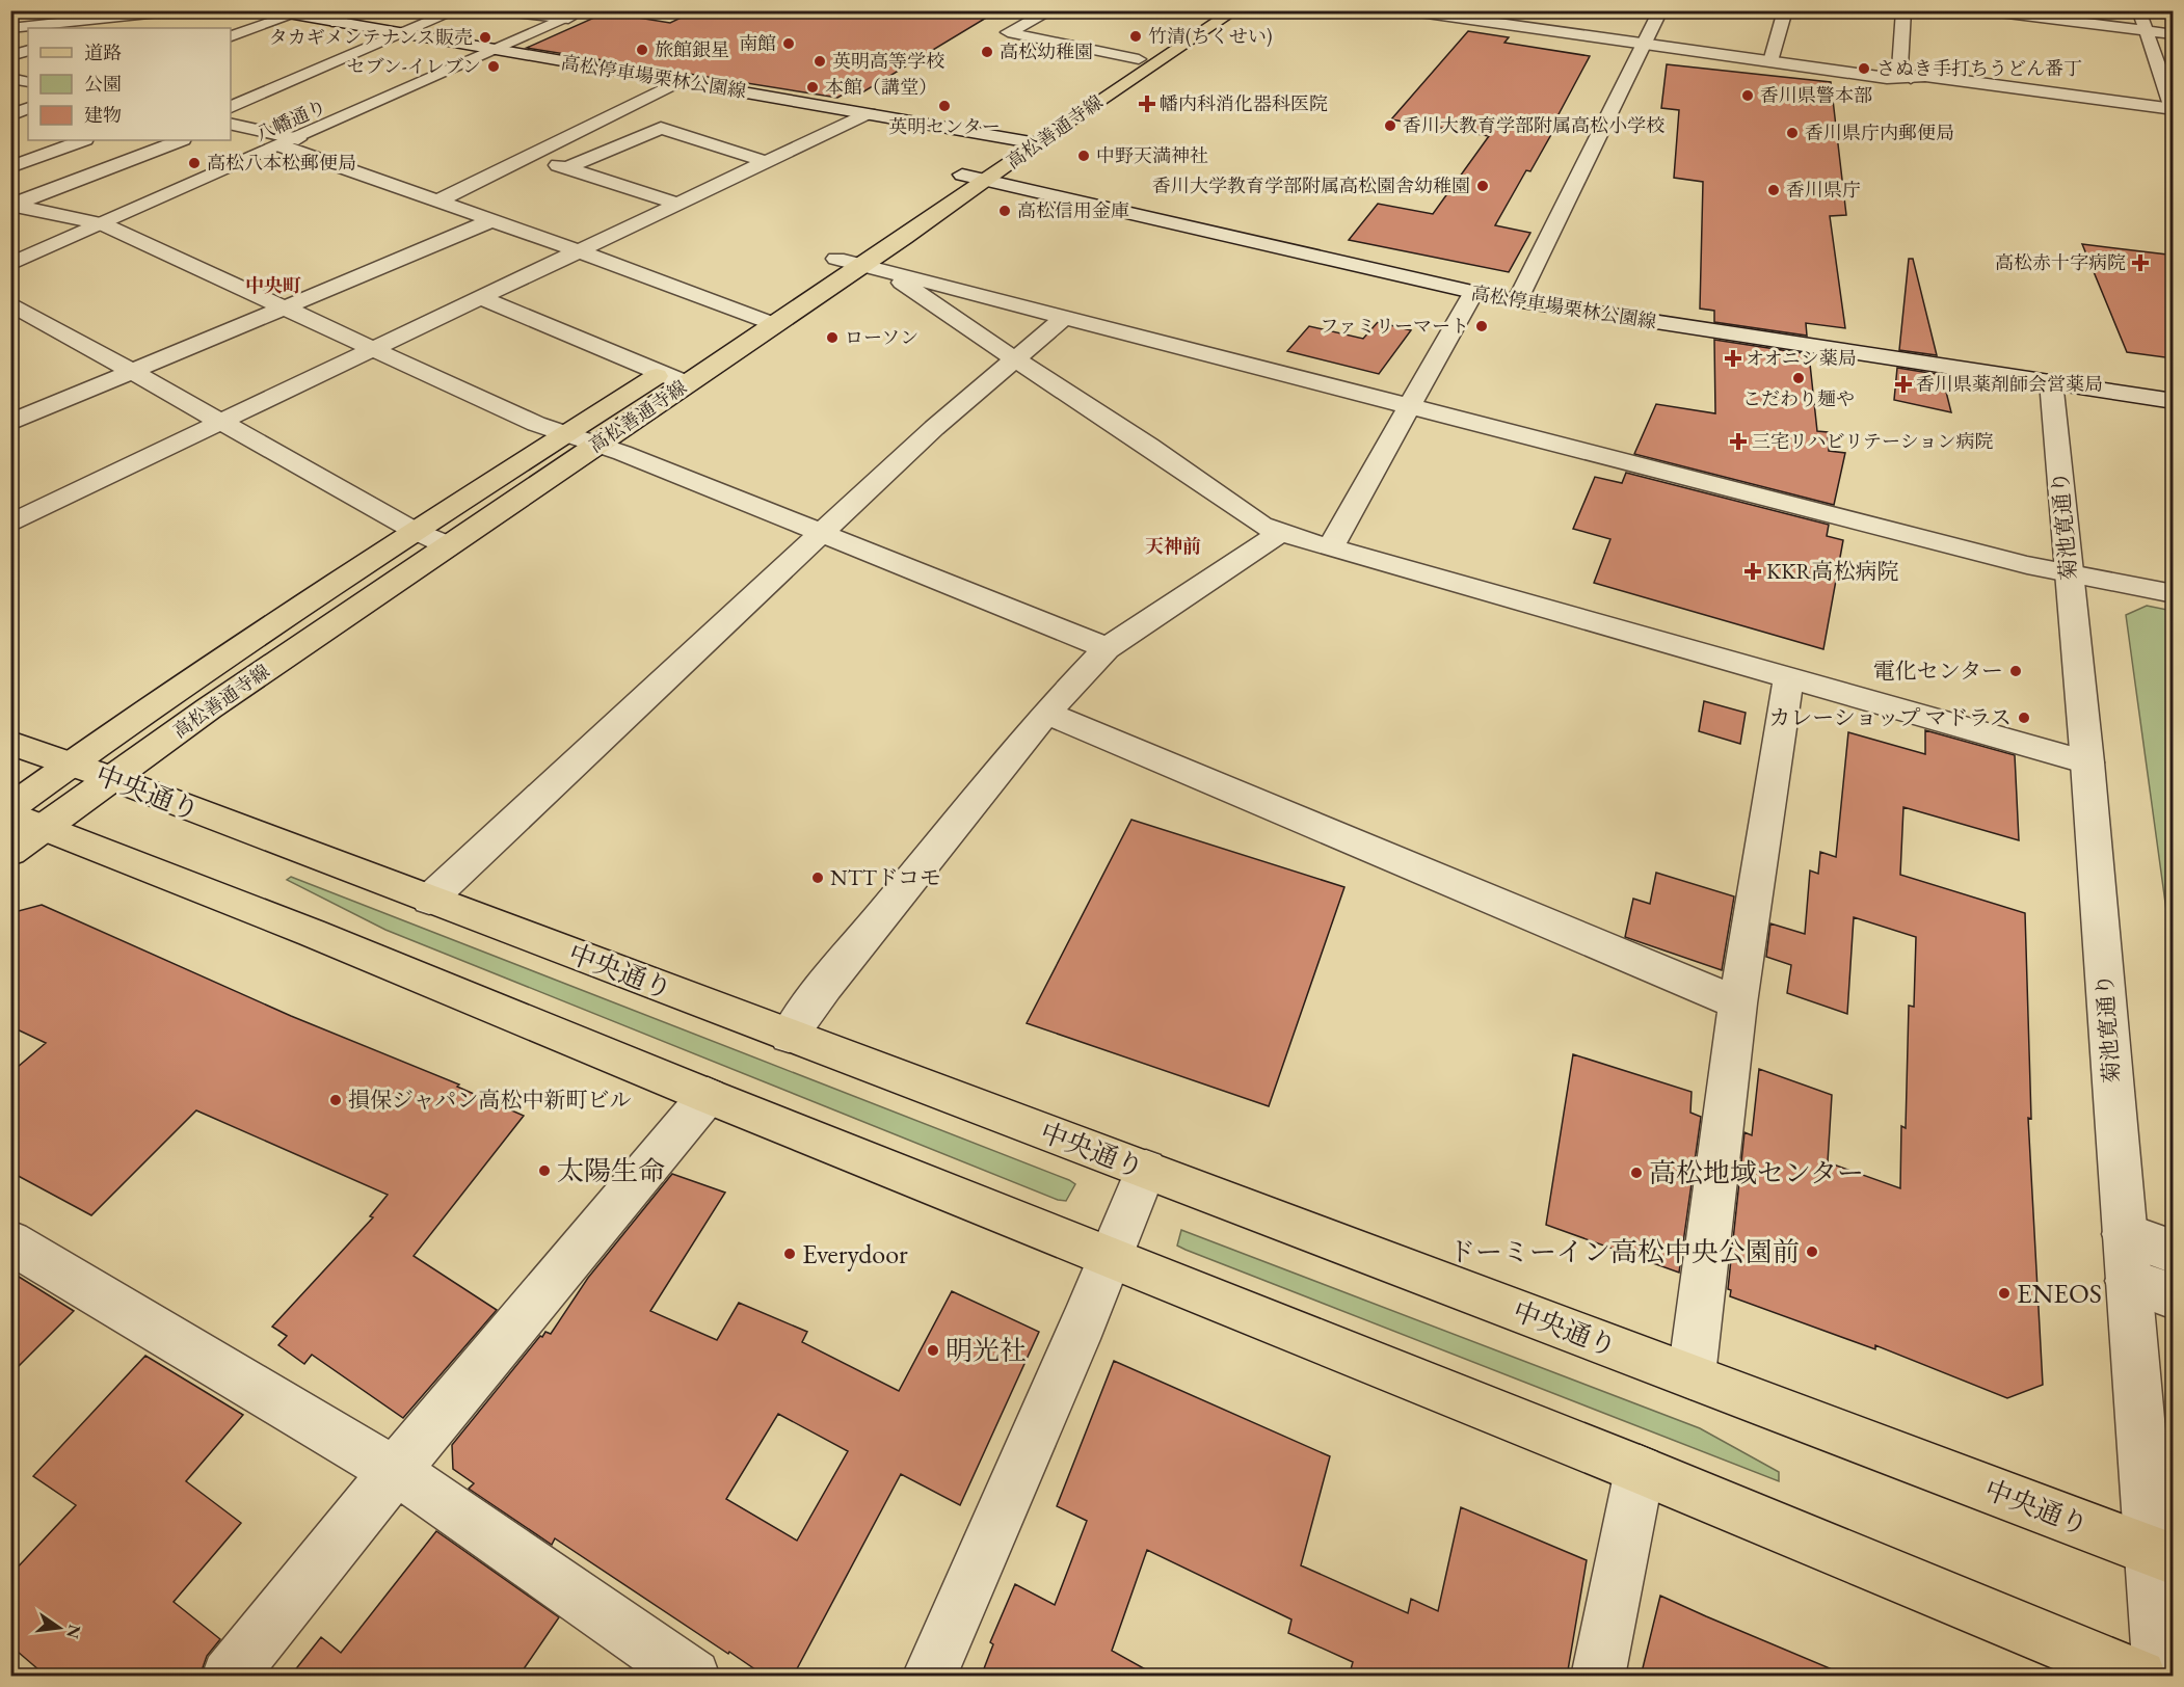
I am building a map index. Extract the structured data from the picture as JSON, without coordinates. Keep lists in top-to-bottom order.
{
  "streets": {
    "main road": ["高松善通寺線", "中央通り"],
    "street": ["高松停車場栗林公園線", "八幡通り", "菊池寛通り"]
  },
  "crossings": [
    ["高松停車場栗林公園線", "八幡通り"],
    ["高松停車場栗林公園線", "高松善通寺線"],
    ["高松停車場栗林公園線", "菊池寛通り"],
    ["高松善通寺線", "中央通り"],
    ["菊池寛通り", "中央通り"]
  ],
  "districts": ["中央町", "天神前"],
  "places": {
    "other": [
      "竹清(ちくせい)",
      "タカギメンテナンス販売",
      "南館",
      "旅館銀星",
      "高松幼稚園",
      "英明高等学校",
      "セブン-イレブン",
      "さぬき手打ちうどん番丁",
      "本館（講堂）",
      "香川県警本部",
      "英明センター",
      "香川大教育学部附属高松小学校",
      "香川県庁内郵便局",
      "中野天満神社",
      "高松八本松郵便局",
      "香川大学教育学部附属高松園舎幼稚園",
      "香川県庁",
      "高松信用金庫",
      "ファミリーマート",
      "ローソン",
      "こだわり麺や",
      "電化センター",
      "カレーショップ マドラス",
      "NTTドコモ",
      "損保ジャパン高松中新町ビル",
      "太陽生命",
      "高松地域センター",
      "ドーミーイン高松中央公園前",
      "Everydoor",
      "ENEOS",
      "明光社"
    ],
    "health": [
      "幡内科消化器科医院",
      "高松赤十字病院",
      "オオニシ薬局",
      "香川県薬剤師会営薬局",
      "三宅リハビリテーション病院",
      "KKR高松病院"
    ]
  },
  "legend": ["道路", "公園", "建物"],
  "north": "right"
}
